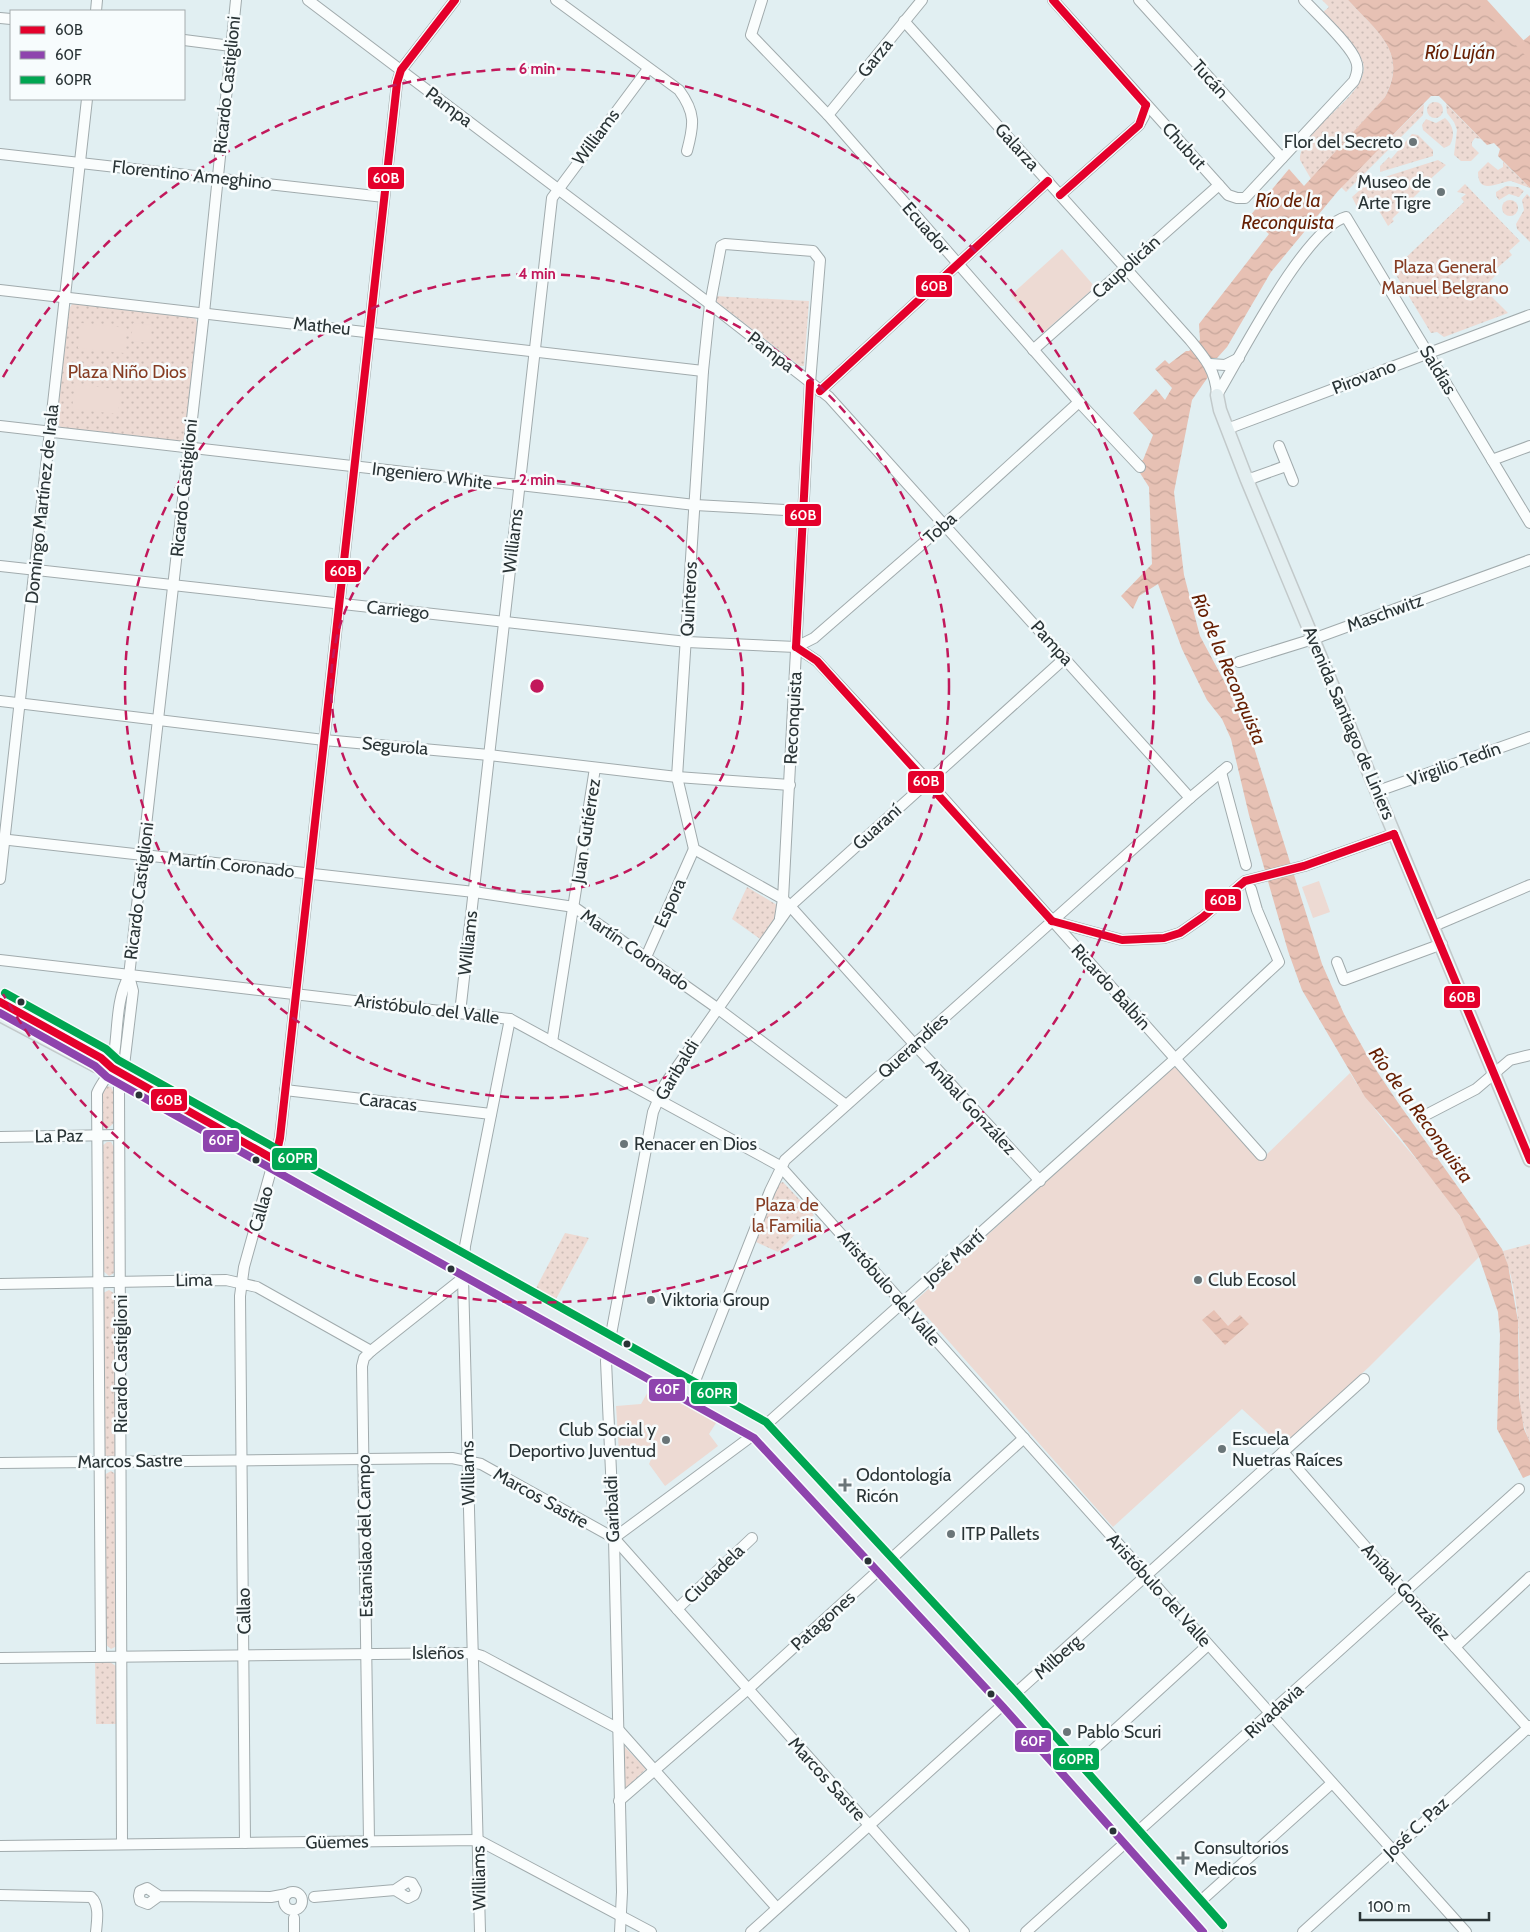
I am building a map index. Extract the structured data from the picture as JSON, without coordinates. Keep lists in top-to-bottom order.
{
  "streets": {
    "main road": ["Avenida Santiago de Liniers"],
    "street": [
      "Garza",
      "Tucán",
      "Ricardo Castiglioni",
      "Pampa",
      "Williams",
      "Chubut",
      "Galarza",
      "Florentino Ameghino",
      "Ecuador",
      "Caupolicán",
      "Matheu",
      "Saldías",
      "Pirovano",
      "Ingeniero White",
      "Domingo Martínez de Irala",
      "Toba",
      "Quinteros",
      "Carriego",
      "Maschwitz",
      "Reconquista",
      "Segurola",
      "Virgilio Tedín",
      "Guaraní",
      "Juan Gutiérrez",
      "Martín Coronado",
      "Espora",
      "Ricardo Balbín",
      "Aristóbulo del Valle",
      "Querandíes",
      "Garibaldi",
      "Caracas",
      "Aníbal González",
      "La Paz",
      "Callao",
      "José Martí",
      "Lima",
      "Marcos Sastre",
      "Estanislao del Campo",
      "Ciudadela",
      "Patagones",
      "Isleños",
      "Milberg",
      "Rivadavia",
      "José C. Paz",
      "Güemes"
    ]
  },
  "crossings": [
    ["Garza", "Galarza"],
    ["Garza", "Ecuador"],
    ["Tucán", "Chubut"],
    ["Ricardo Castiglioni", "Florentino Ameghino"],
    ["Ricardo Castiglioni", "Matheu"],
    ["Ricardo Castiglioni", "Ingeniero White"],
    ["Ricardo Castiglioni", "Carriego"],
    ["Ricardo Castiglioni", "Segurola"],
    ["Ricardo Castiglioni", "Martín Coronado"],
    ["Ricardo Castiglioni", "Aristóbulo del Valle"],
    ["Ricardo Castiglioni", "La Paz"],
    ["Ricardo Castiglioni", "Lima"],
    ["Ricardo Castiglioni", "Marcos Sastre"],
    ["Ricardo Castiglioni", "Isleños"],
    ["Ricardo Castiglioni", "Güemes"],
    ["Pampa", "Williams"],
    ["Pampa", "Toba"],
    ["Pampa", "Quinteros"],
    ["Pampa", "Reconquista"],
    ["Pampa", "Guaraní"],
    ["Pampa", "Querandíes"],
    ["Pampa", "Callao"],
    ["Williams", "Matheu"],
    ["Williams", "Ingeniero White"],
    ["Williams", "Carriego"],
    ["Williams", "Segurola"],
    ["Williams", "Martín Coronado"],
    ["Williams", "Aristóbulo del Valle"],
    ["Williams", "Caracas"],
    ["Williams", "Marcos Sastre"],
    ["Williams", "Estanislao del Campo"],
    ["Williams", "Isleños"],
    ["Williams", "Güemes"],
    ["Chubut", "Caupolicán"],
    ["Galarza", "Caupolicán"],
    ["Galarza", "Avenida Santiago de Liniers"],
    ["Florentino Ameghino", "Domingo Martínez de Irala"],
    ["Florentino Ameghino", "Callao"],
    ["Ecuador", "Caupolicán"],
    ["Ecuador", "Toba"],
    ["Matheu", "Domingo Martínez de Irala"],
    ["Matheu", "Quinteros"],
    ["Matheu", "Callao"],
    ["Saldías", "Pirovano"],
    ["Pirovano", "Avenida Santiago de Liniers"],
    ["Ingeniero White", "Domingo Martínez de Irala"],
    ["Ingeniero White", "Quinteros"],
    ["Ingeniero White", "Reconquista"],
    ["Ingeniero White", "Callao"],
    ["Domingo Martínez de Irala", "Carriego"],
    ["Domingo Martínez de Irala", "Segurola"],
    ["Domingo Martínez de Irala", "Martín Coronado"],
    ["Toba", "Carriego"],
    ["Toba", "Reconquista"],
    ["Toba", "Ricardo Balbín"],
    ["Quinteros", "Carriego"],
    ["Quinteros", "Reconquista"],
    ["Quinteros", "Segurola"],
    ["Quinteros", "Espora"],
    ["Carriego", "Reconquista"],
    ["Carriego", "Ricardo Balbín"],
    ["Carriego", "Callao"],
    ["Maschwitz", "Avenida Santiago de Liniers"],
    ["Reconquista", "Segurola"],
    ["Reconquista", "Guaraní"],
    ["Reconquista", "Ricardo Balbín"],
    ["Reconquista", "Aníbal González"],
    ["Avenida Santiago de Liniers", "Virgilio Tedín"],
    ["Segurola", "Juan Gutiérrez"],
    ["Segurola", "Callao"],
    ["Guaraní", "Ricardo Balbín"],
    ["Guaraní", "Garibaldi"],
    ["Guaraní", "Aníbal González"],
    ["Juan Gutiérrez", "Martín Coronado"],
    ["Juan Gutiérrez", "Aristóbulo del Valle"],
    ["Martín Coronado", "Espora"],
    ["Martín Coronado", "Querandíes"],
    ["Martín Coronado", "Garibaldi"],
    ["Martín Coronado", "Callao"],
    ["Ricardo Balbín", "Querandíes"],
    ["Ricardo Balbín", "José Martí"],
    ["Aristóbulo del Valle", "Querandíes"],
    ["Aristóbulo del Valle", "Garibaldi"],
    ["Aristóbulo del Valle", "Callao"],
    ["Aristóbulo del Valle", "José Martí"],
    ["Aristóbulo del Valle", "Patagones"],
    ["Aristóbulo del Valle", "Milberg"],
    ["Aristóbulo del Valle", "Rivadavia"],
    ["Aristóbulo del Valle", "José C. Paz"],
    ["Querandíes", "Aníbal González"],
    ["Garibaldi", "José Martí"],
    ["Garibaldi", "Marcos Sastre"],
    ["Garibaldi", "Patagones"],
    ["Garibaldi", "Isleños"],
    ["Garibaldi", "Güemes"],
    ["Caracas", "Callao"],
    ["Aníbal González", "José Martí"],
    ["Aníbal González", "Milberg"],
    ["Aníbal González", "Rivadavia"],
    ["Aníbal González", "José C. Paz"],
    ["Callao", "Lima"],
    ["Callao", "Marcos Sastre"],
    ["Callao", "Isleños"],
    ["Callao", "Güemes"],
    ["José Martí", "Marcos Sastre"],
    ["Lima", "Estanislao del Campo"],
    ["Marcos Sastre", "Estanislao del Campo"],
    ["Marcos Sastre", "Ciudadela"],
    ["Marcos Sastre", "Patagones"],
    ["Marcos Sastre", "Milberg"],
    ["Estanislao del Campo", "Isleños"],
    ["Estanislao del Campo", "Güemes"],
    ["Patagones", "Isleños"],
    ["Isleños", "Milberg"]
  ],
  "water": ["Río Luján", "Río de la Reconquista"],
  "parks": ["Plaza General Manuel Belgrano", "Plaza Niño Dios", "Plaza de la Familia"],
  "places": {
    "other": [
      "Flor del Secreto",
      "Museo de Arte Tigre",
      "Renacer en Dios",
      "Club Ecosol",
      "Viktoria Group",
      "Club Social y Deportivo Juventud",
      "Escuela Nuetras Raíces",
      "ITP Pallets",
      "Pablo Scuri"
    ],
    "health": ["Odontología Ricón", "Consultorios Medicos"]
  },
  "lines": ["transit line 60B", "transit line 60PR", "transit line 60F"],
  "legend": ["60B", "60F", "60PR"],
  "scale_bar": "100 m",
  "rings": ["6 min", "4 min", "2 min"]
}
